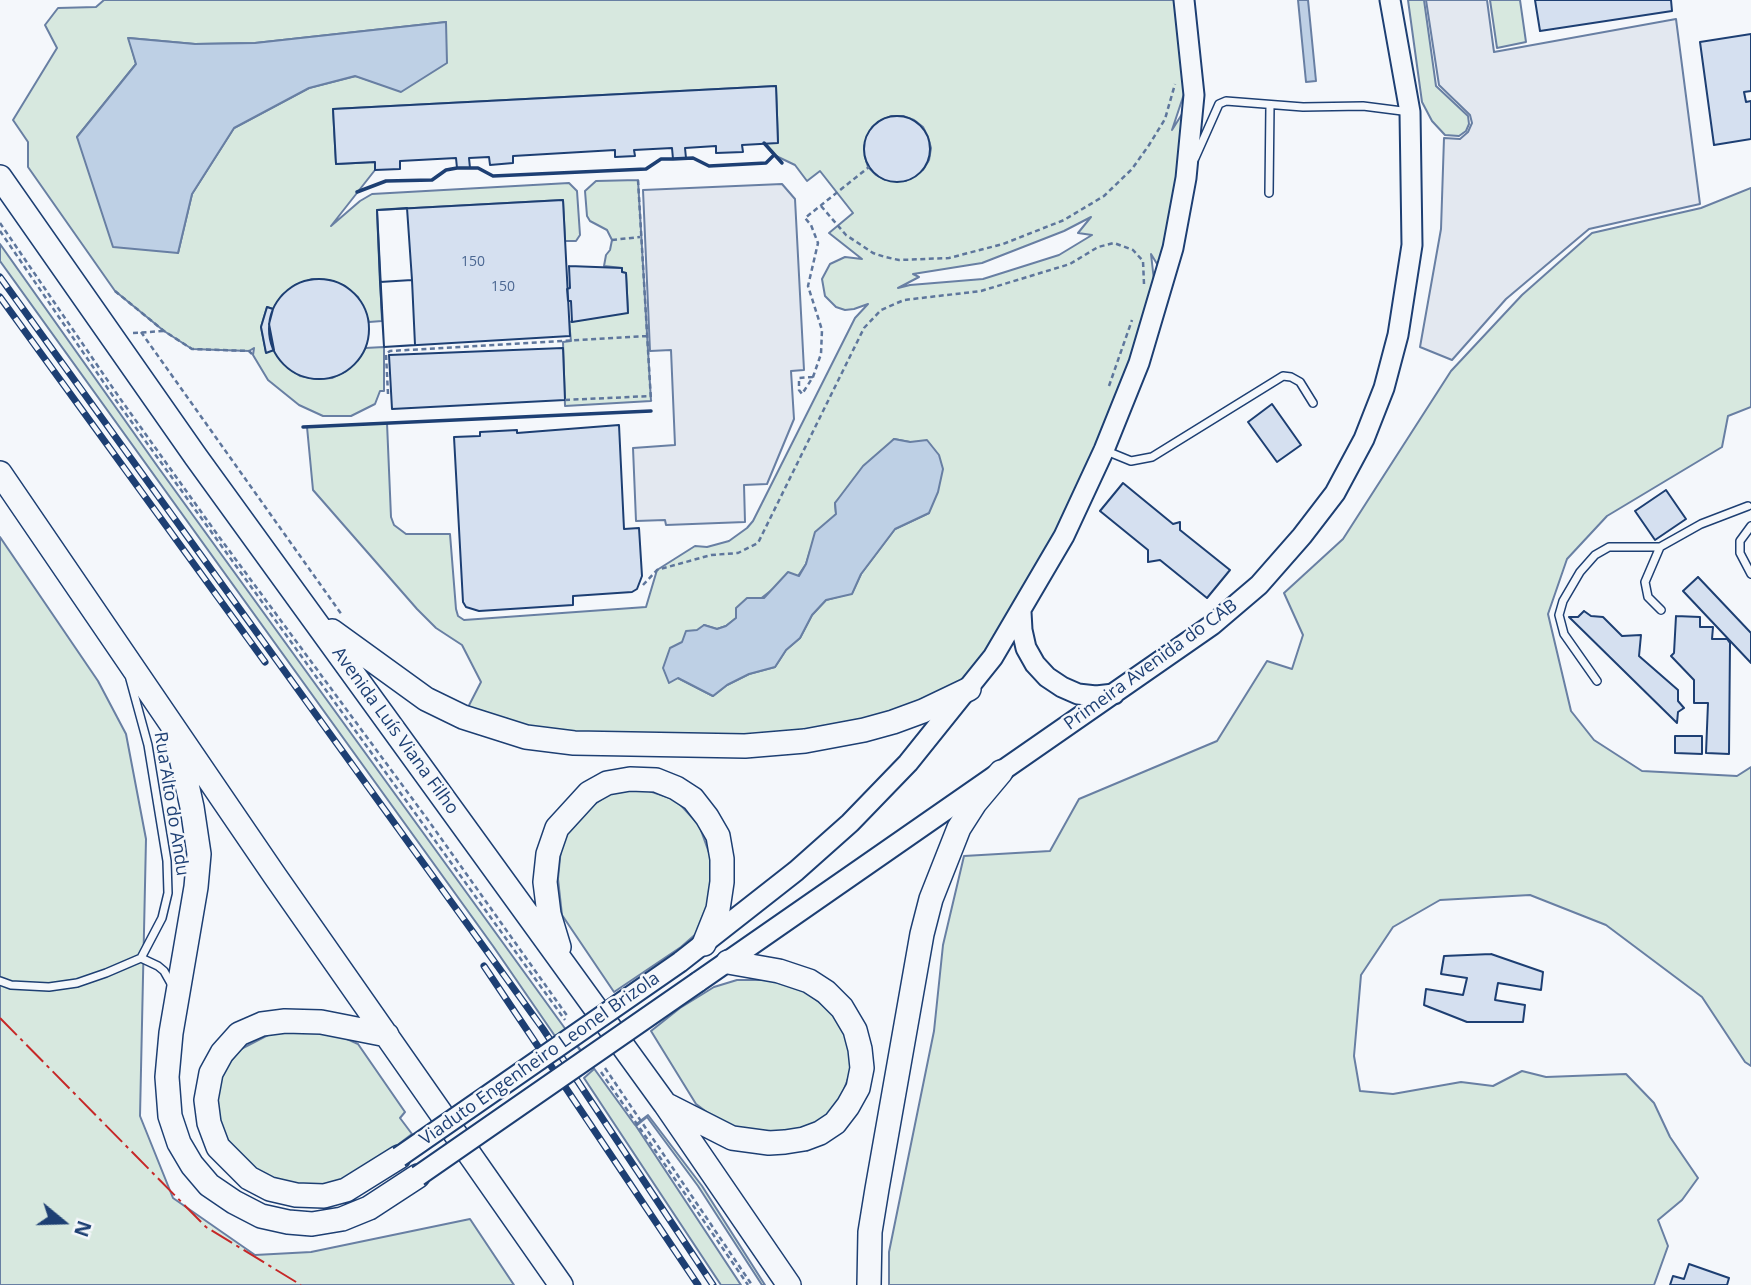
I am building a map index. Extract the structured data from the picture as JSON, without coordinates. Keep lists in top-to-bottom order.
{
  "streets": {
    "highway": ["Avenida Luís Viana Filho"],
    "main road": ["Primeira Avenida do CAB", "Viaduto Engenheiro Leonel Brizola"],
    "lane": ["Rua Alto do Andu"]
  },
  "crossings": [
    ["Primeira Avenida do CAB", "Viaduto Engenheiro Leonel Brizola"]
  ],
  "house_numbers": ["150", "150"],
  "north": "right"
}
